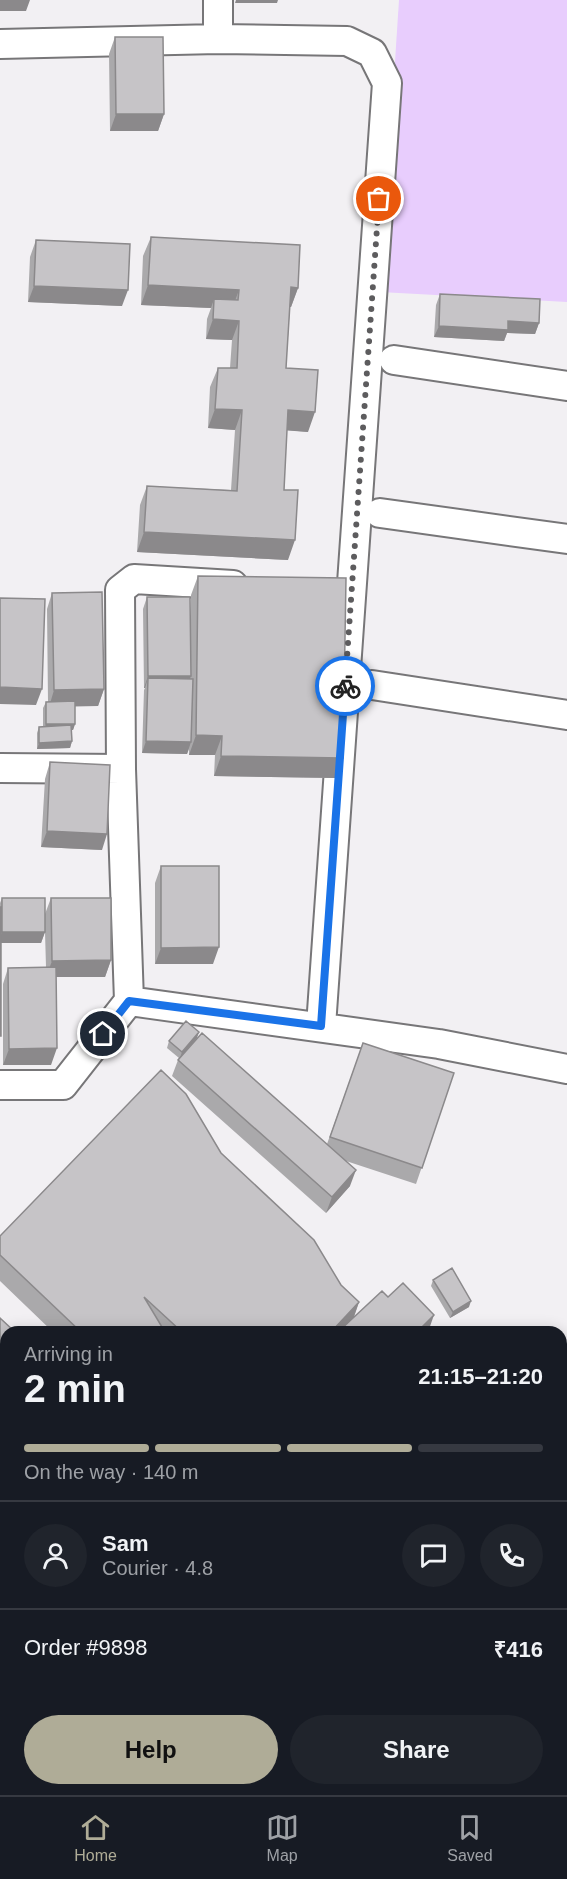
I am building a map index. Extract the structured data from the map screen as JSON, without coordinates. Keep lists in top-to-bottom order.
{
  "page": {
    "heading": ["2 min", "Arriving in", "21:15–21:20"],
    "panel": [
      "Sam",
      "Courier · 4.8",
      "Order #9898",
      "₹416"
    ],
    "bar": "On the way · 140 m",
    "buttons": ["Help", "Share"],
    "tabs": ["Home", "Map", "Saved"]
  }
}
